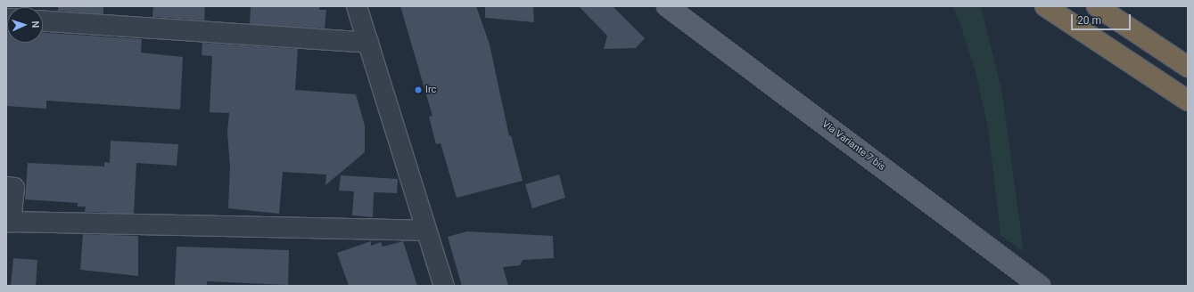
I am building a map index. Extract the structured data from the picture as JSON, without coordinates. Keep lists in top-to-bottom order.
{
  "streets": {
    "main road": ["Via Variante 7 bis"]
  },
  "places": ["Irc"],
  "scale_bar": "20 m",
  "north": "right"
}
